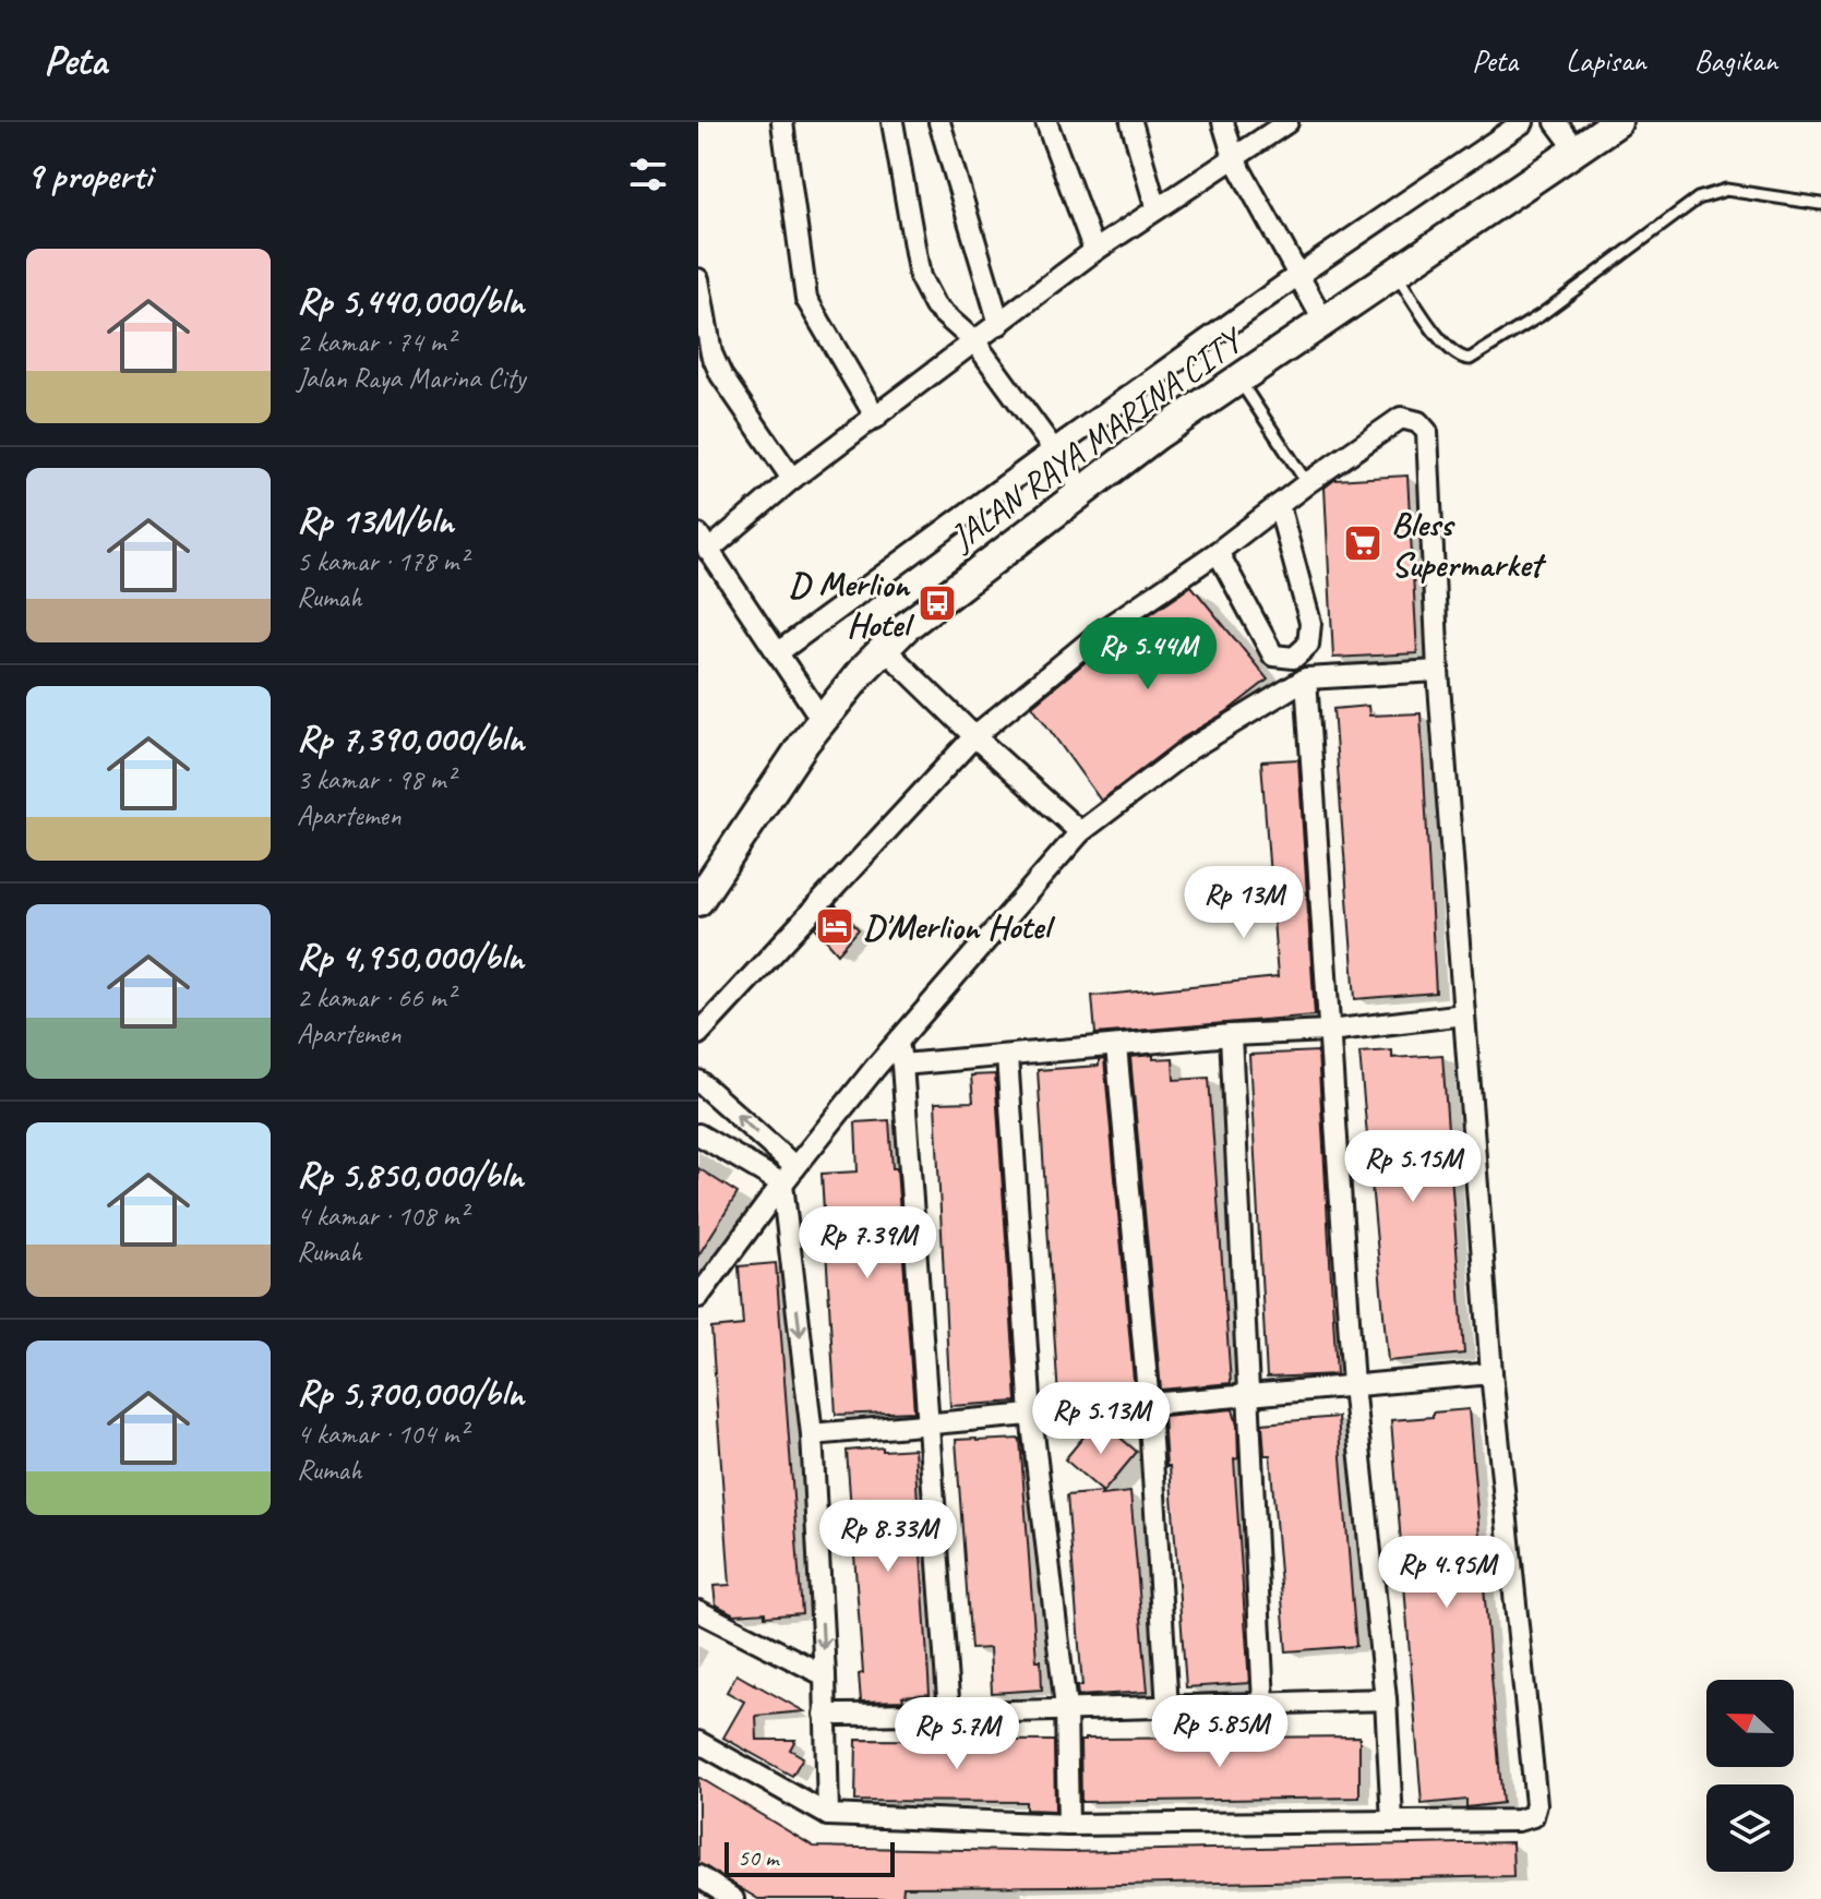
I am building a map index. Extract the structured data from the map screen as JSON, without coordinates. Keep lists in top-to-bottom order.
{
  "streets": {
    "main road": ["JALAN RAYA MARINA CITY"]
  },
  "places": {
    "supermarket": ["Bless Supermarket"],
    "bus stop": ["D Merlion Hotel"],
    "hotel": ["D'Merlion Hotel"]
  },
  "scale_bar": "50 m",
  "north": "left",
  "page": {
    "header": "Peta",
    "nav": ["Peta", "Lapisan", "Bagikan"],
    "heading": "9 properti",
    "list": [
      {
        "name": "Rp 5,440,000/bln",
        "note": "2 kamar · 74 m² · Jalan Raya Marina City"
      },
      {
        "name": "Rp 13M/bln",
        "note": "5 kamar · 178 m² · Rumah"
      },
      {
        "name": "Rp 7,390,000/bln",
        "note": "3 kamar · 98 m² · Apartemen"
      },
      {
        "name": "Rp 4,950,000/bln",
        "note": "2 kamar · 66 m² · Apartemen"
      },
      {
        "name": "Rp 5,850,000/bln",
        "note": "4 kamar · 108 m² · Rumah"
      },
      {
        "name": "Rp 5,700,000/bln",
        "note": "4 kamar · 104 m² · Rumah"
      }
    ],
    "price": [
      "Rp 5.44M",
      "Rp 13M",
      "Rp 5.15M",
      "Rp 7.39M",
      "Rp 5.13M",
      "Rp 8.33M",
      "Rp 4.95M",
      "Rp 5.85M",
      "Rp 5.7M"
    ],
    "scale": "50 m"
  }
}
